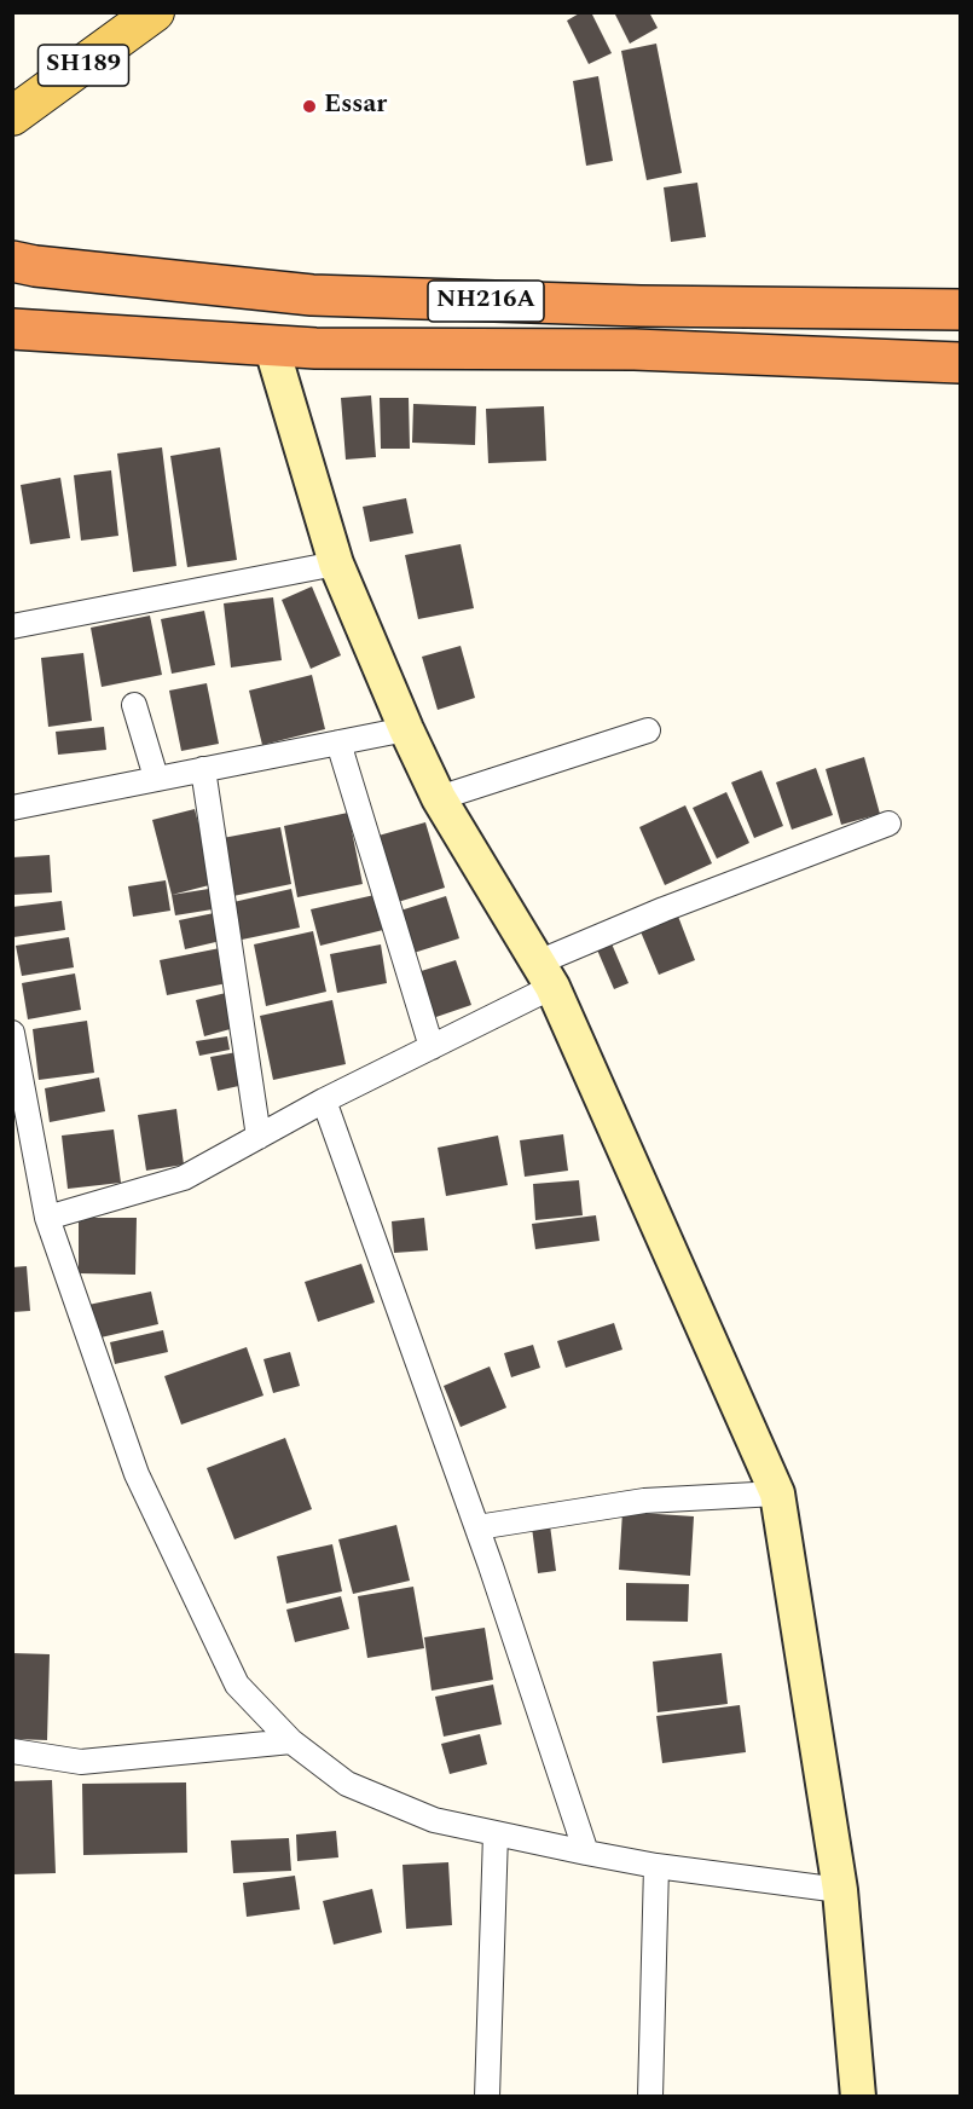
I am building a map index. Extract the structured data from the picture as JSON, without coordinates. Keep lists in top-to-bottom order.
{
  "streets": {
    "highway": ["NH216A"],
    "main road": ["SH189"]
  },
  "places": ["Essar"]
}
